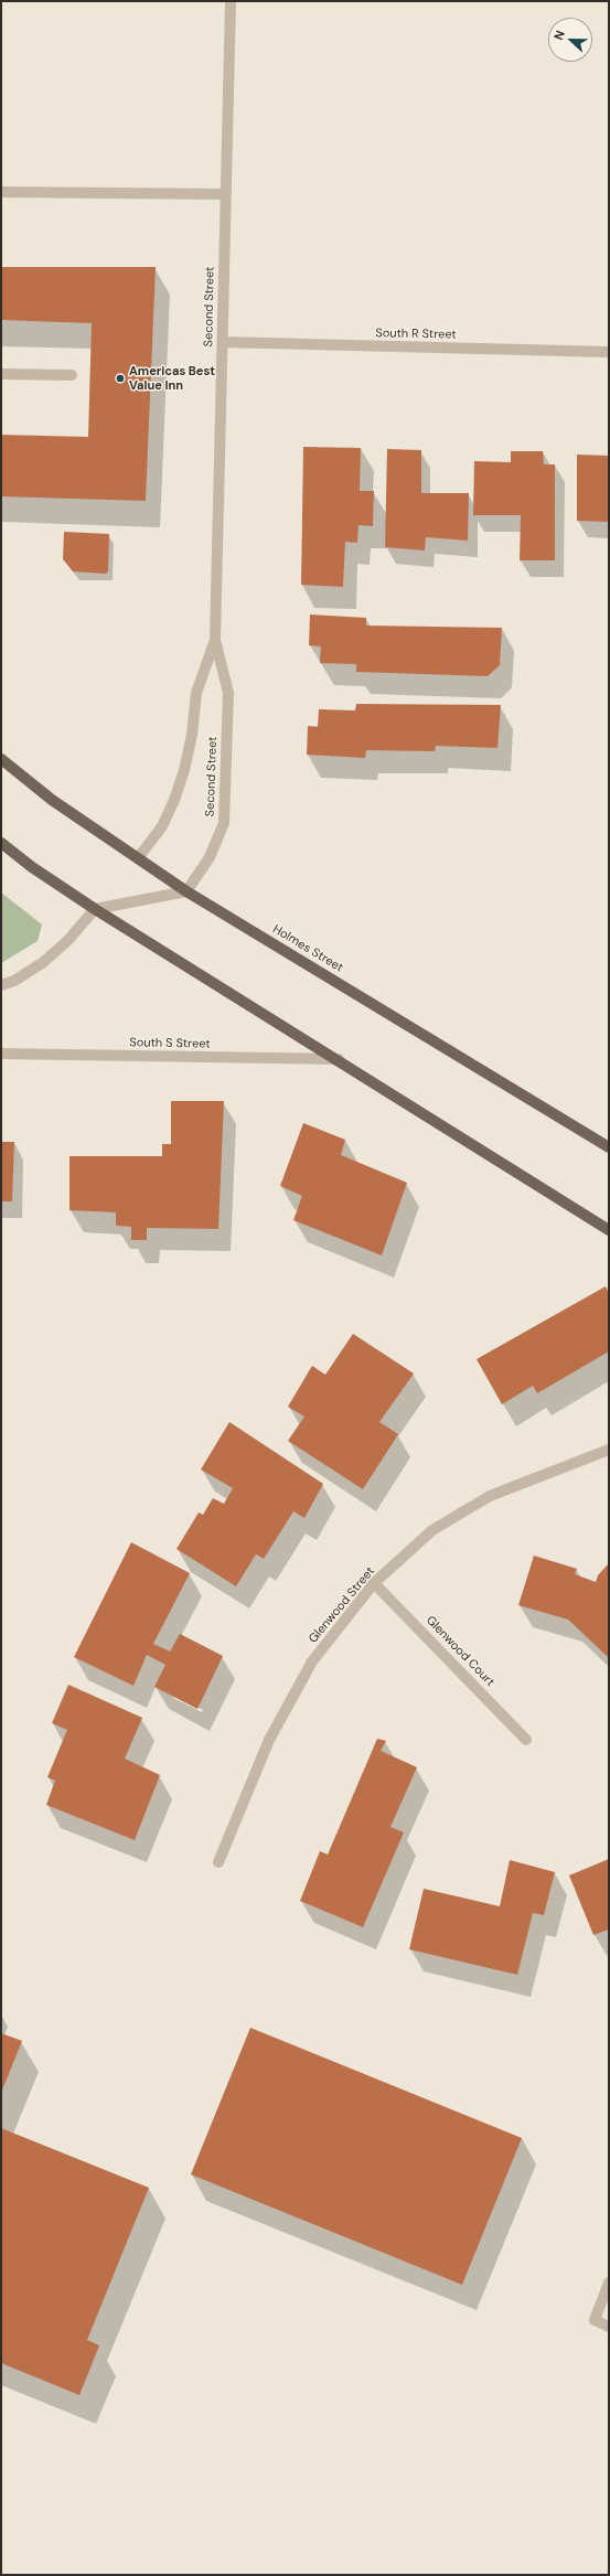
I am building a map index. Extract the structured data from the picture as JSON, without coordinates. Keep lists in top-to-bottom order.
{
  "streets": {
    "main road": ["Holmes Street"],
    "street": [
      "Second Street",
      "South R Street",
      "South S Street",
      "Glenwood Street",
      "Glenwood Court"
    ]
  },
  "crossings": [
    ["Second Street", "South R Street"],
    ["Second Street", "Holmes Street"],
    ["Glenwood Street", "Glenwood Court"]
  ],
  "places": ["Americas Best Value Inn"],
  "north": "left"
}
